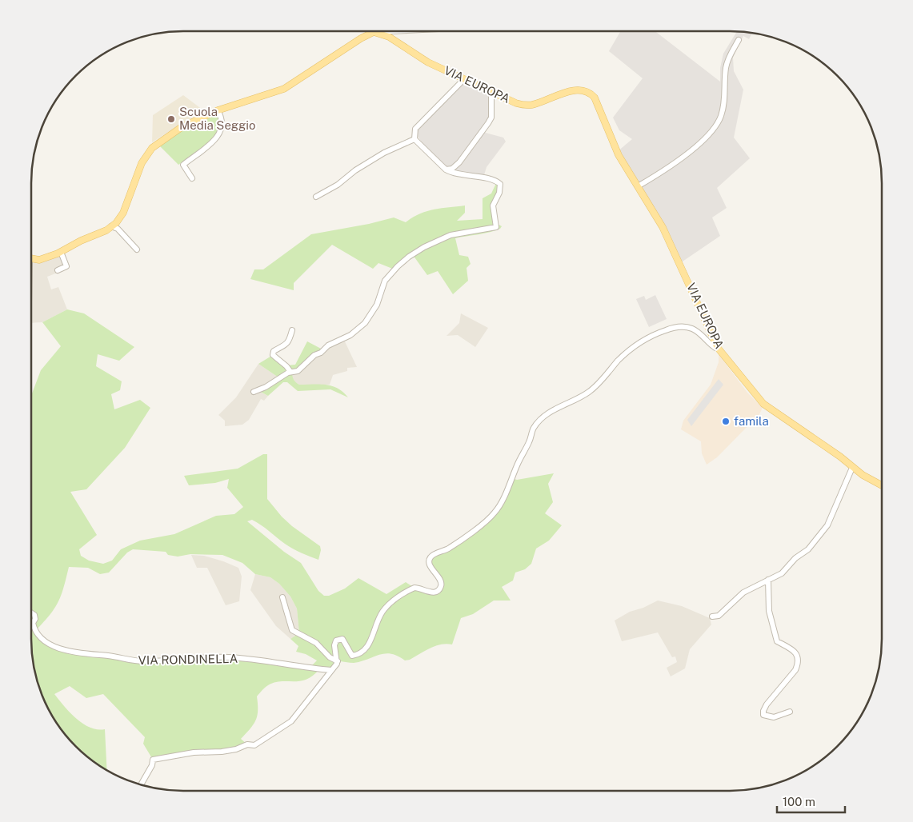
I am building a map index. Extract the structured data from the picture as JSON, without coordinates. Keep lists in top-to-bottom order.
{
  "streets": {
    "main road": ["VIA EUROPA"],
    "street": ["VIA RONDINELLA"]
  },
  "places": ["Scuola Media Seggio", "famila"],
  "scale_bar": "100 m"
}
